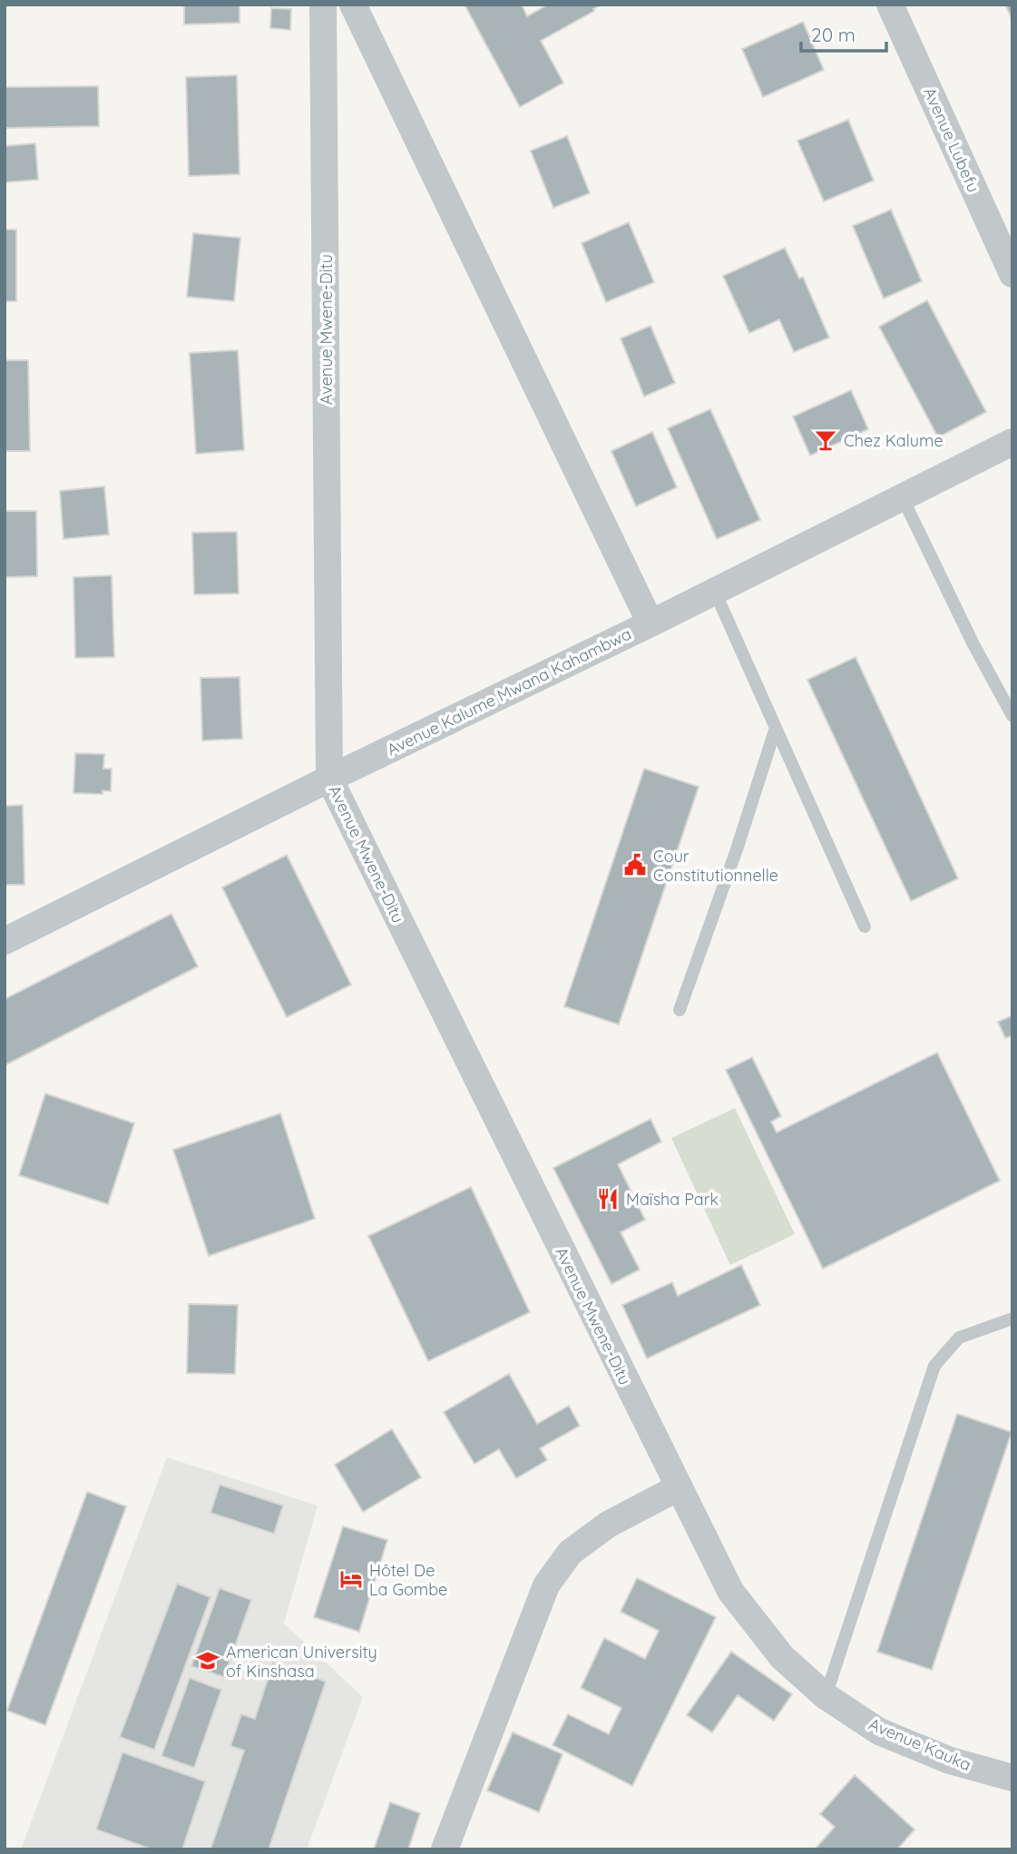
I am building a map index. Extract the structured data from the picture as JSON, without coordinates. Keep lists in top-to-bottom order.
{
  "streets": {
    "street": [
      "Avenue Lubefu",
      "Avenue Mwene-Ditu",
      "Avenue Kalume Mwana Kahambwa",
      "Avenue Kauka"
    ]
  },
  "crossings": [
    ["Avenue Mwene-Ditu", "Avenue Kalume Mwana Kahambwa"],
    ["Avenue Mwene-Ditu", "Avenue Kauka"]
  ],
  "places": {
    "bar": ["Chez Kalume"],
    "public building": ["Cour Constitutionnelle"],
    "restaurant": ["Maïsha Park"],
    "hotel": ["Hôtel De La Gombe"],
    "school or university": ["American University of Kinshasa"]
  },
  "scale_bar": "20 m"
}
